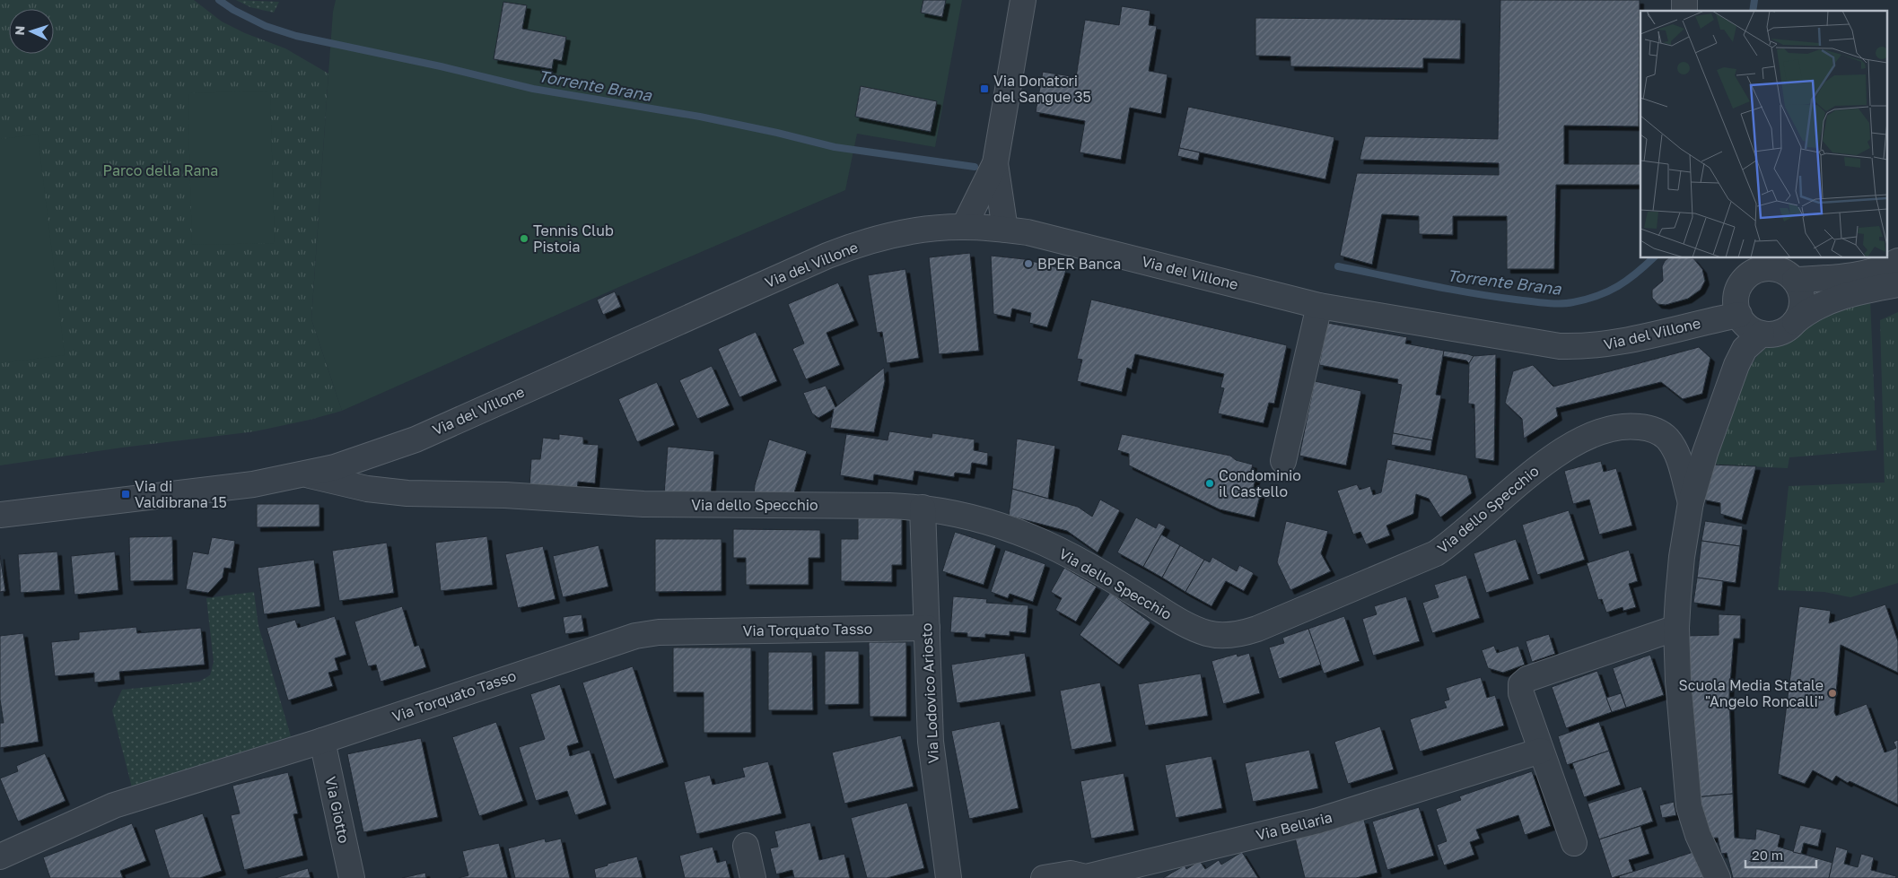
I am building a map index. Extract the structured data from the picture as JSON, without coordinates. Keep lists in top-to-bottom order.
{
  "streets": {
    "street": [
      "Via del Villone",
      "Via dello Specchio",
      "Via Torquato Tasso",
      "Via Lodovico Ariosto",
      "Via Giotto",
      "Via Bellaria"
    ]
  },
  "crossings": [
    ["Via del Villone", "Via dello Specchio"],
    ["Via dello Specchio", "Via Lodovico Ariosto"],
    ["Via Torquato Tasso", "Via Lodovico Ariosto"],
    ["Via Torquato Tasso", "Via Giotto"]
  ],
  "water": ["Torrente Brana"],
  "parks": ["Parco della Rana"],
  "places": {
    "transit": ["Via Donatori del Sangue 35", "Via di Valdibrana 15"],
    "other": [
      "Tennis Club Pistoia",
      "BPER Banca",
      "Condominio il Castello",
      "Scuola Media Statale \"Angelo Roncalli\""
    ]
  },
  "scale_bar": "20 m",
  "north": "left"
}
